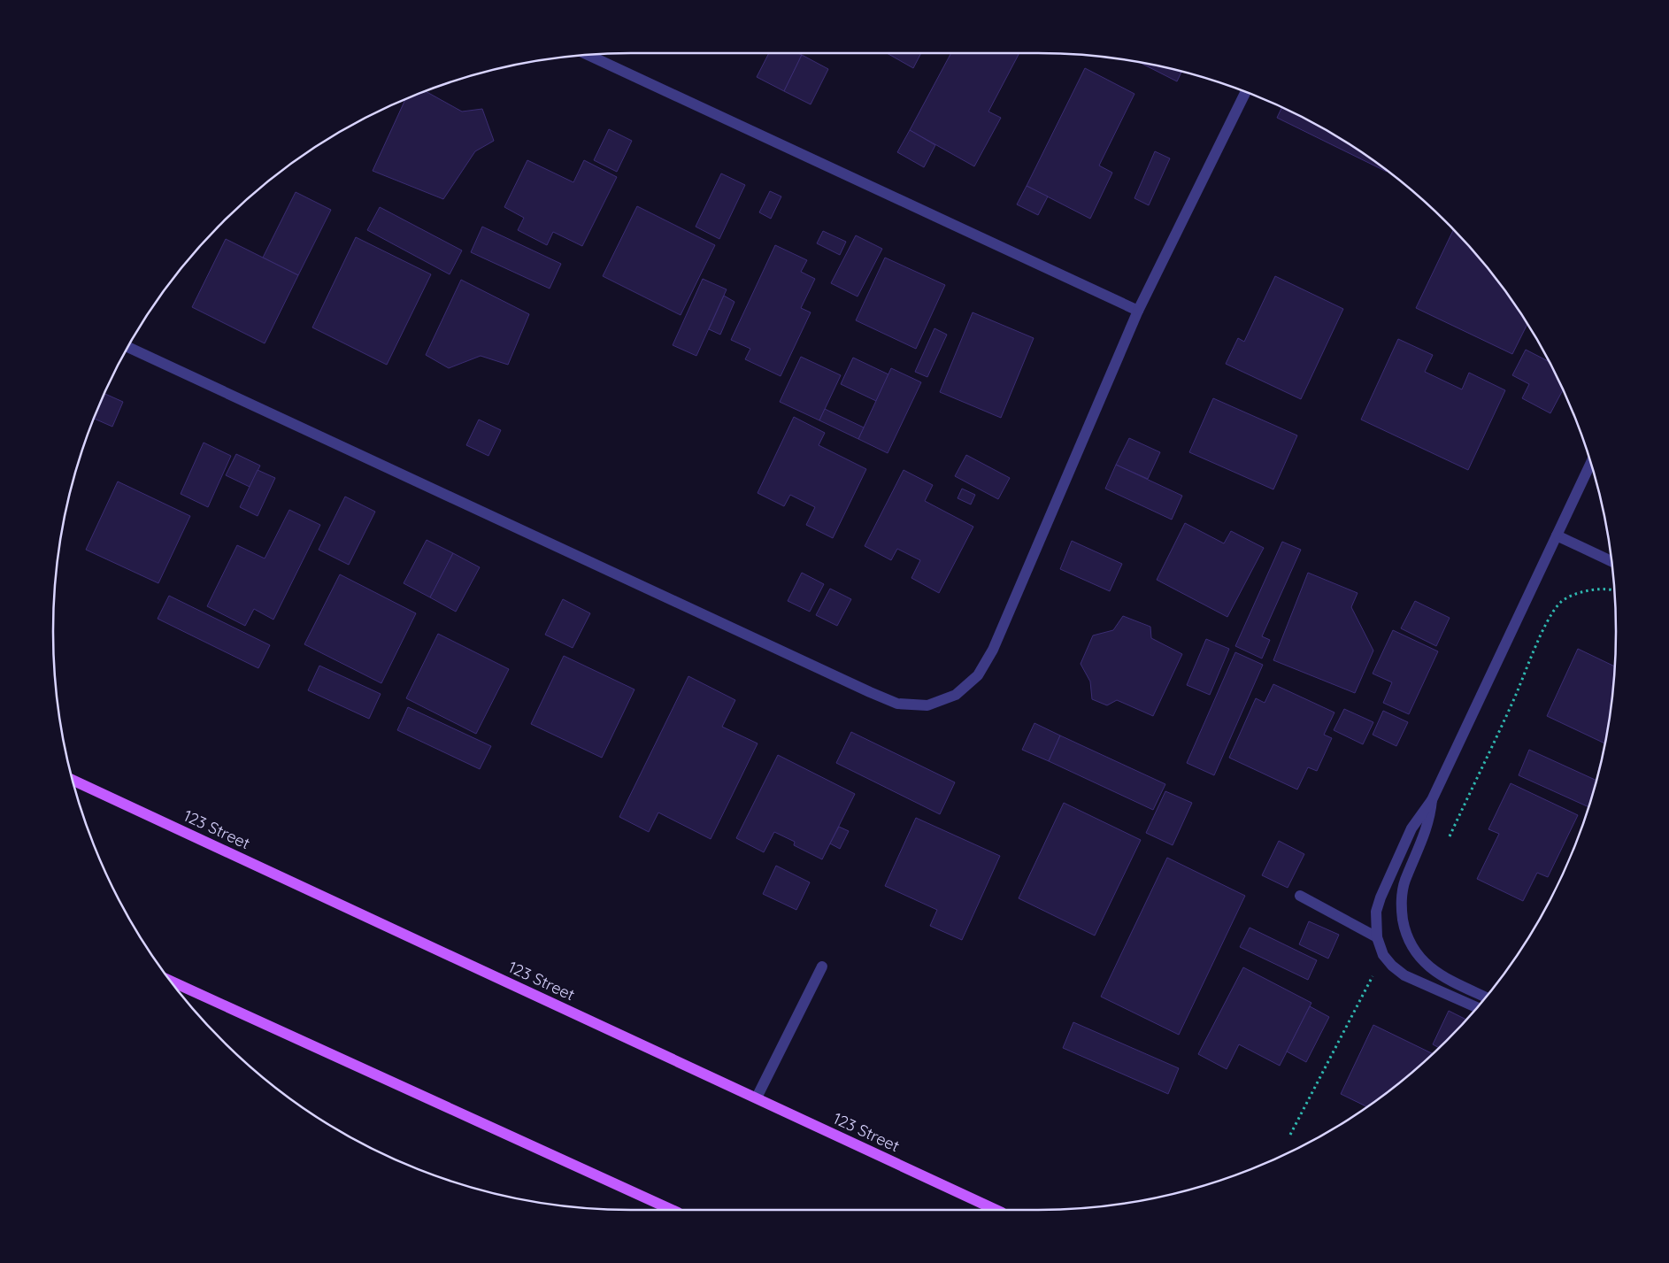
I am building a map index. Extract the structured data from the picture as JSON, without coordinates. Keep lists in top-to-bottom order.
{
  "streets": {
    "main road": ["123 Street"]
  }
}
